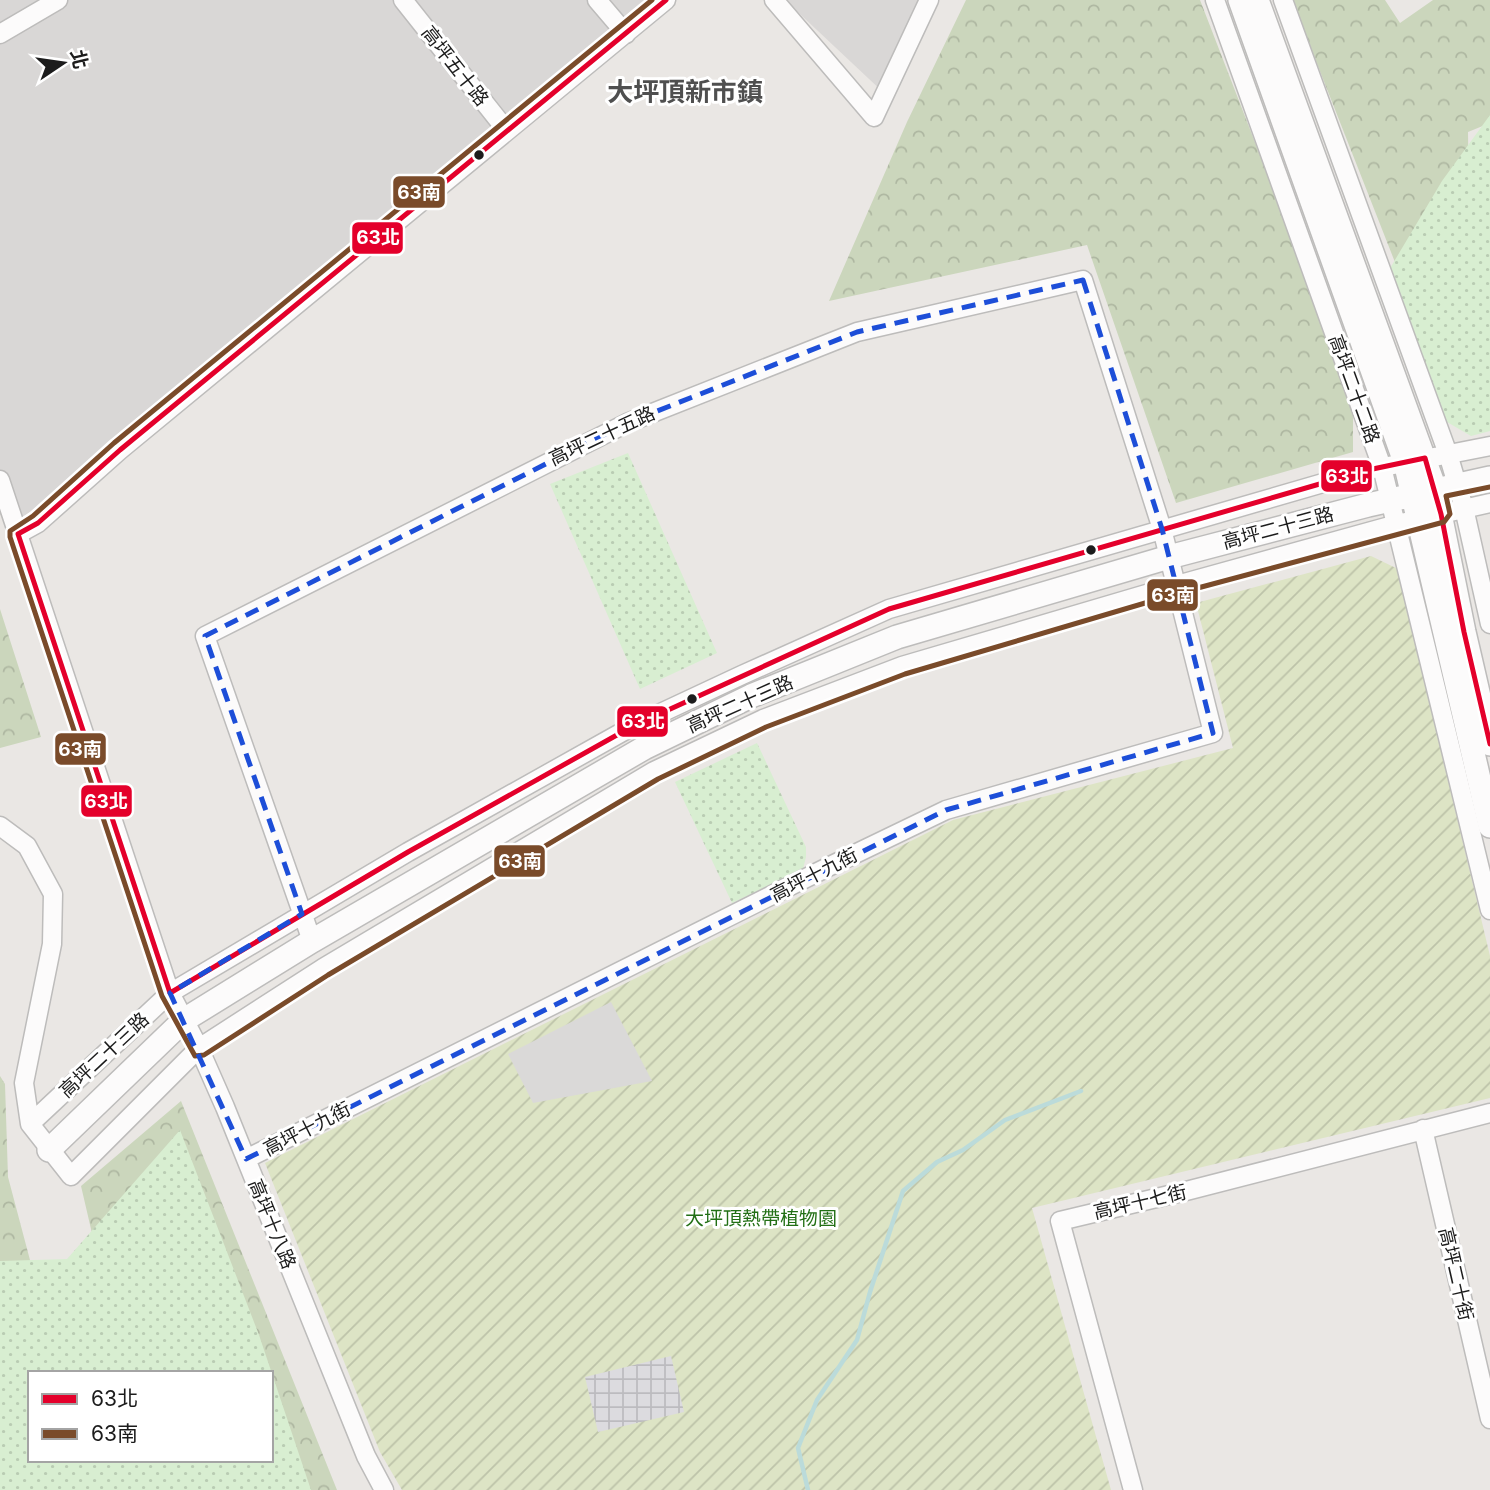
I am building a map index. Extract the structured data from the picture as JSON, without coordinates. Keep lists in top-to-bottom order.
{
  "streets": {
    "street": [
      "高坪五十路",
      "高坪二十二路",
      "高坪二十五路",
      "高坪二十三路",
      "高坪十九街",
      "高坪十七街",
      "高坪十八路",
      "高坪二十街"
    ]
  },
  "crossings": [
    ["高坪二十二路", "高坪二十三路"],
    ["高坪二十五路", "高坪二十三路"],
    ["高坪二十五路", "高坪十九街"],
    ["高坪二十三路", "高坪十九街"],
    ["高坪二十三路", "高坪十八路"],
    ["高坪十九街", "高坪十八路"],
    ["高坪十七街", "高坪二十街"]
  ],
  "districts": ["大坪頂新市鎮"],
  "parks": ["大坪頂熱帶植物園"],
  "lines": ["transit line 63北", "transit line 63南"],
  "legend": ["63北", "63南"],
  "north": "right"
}
